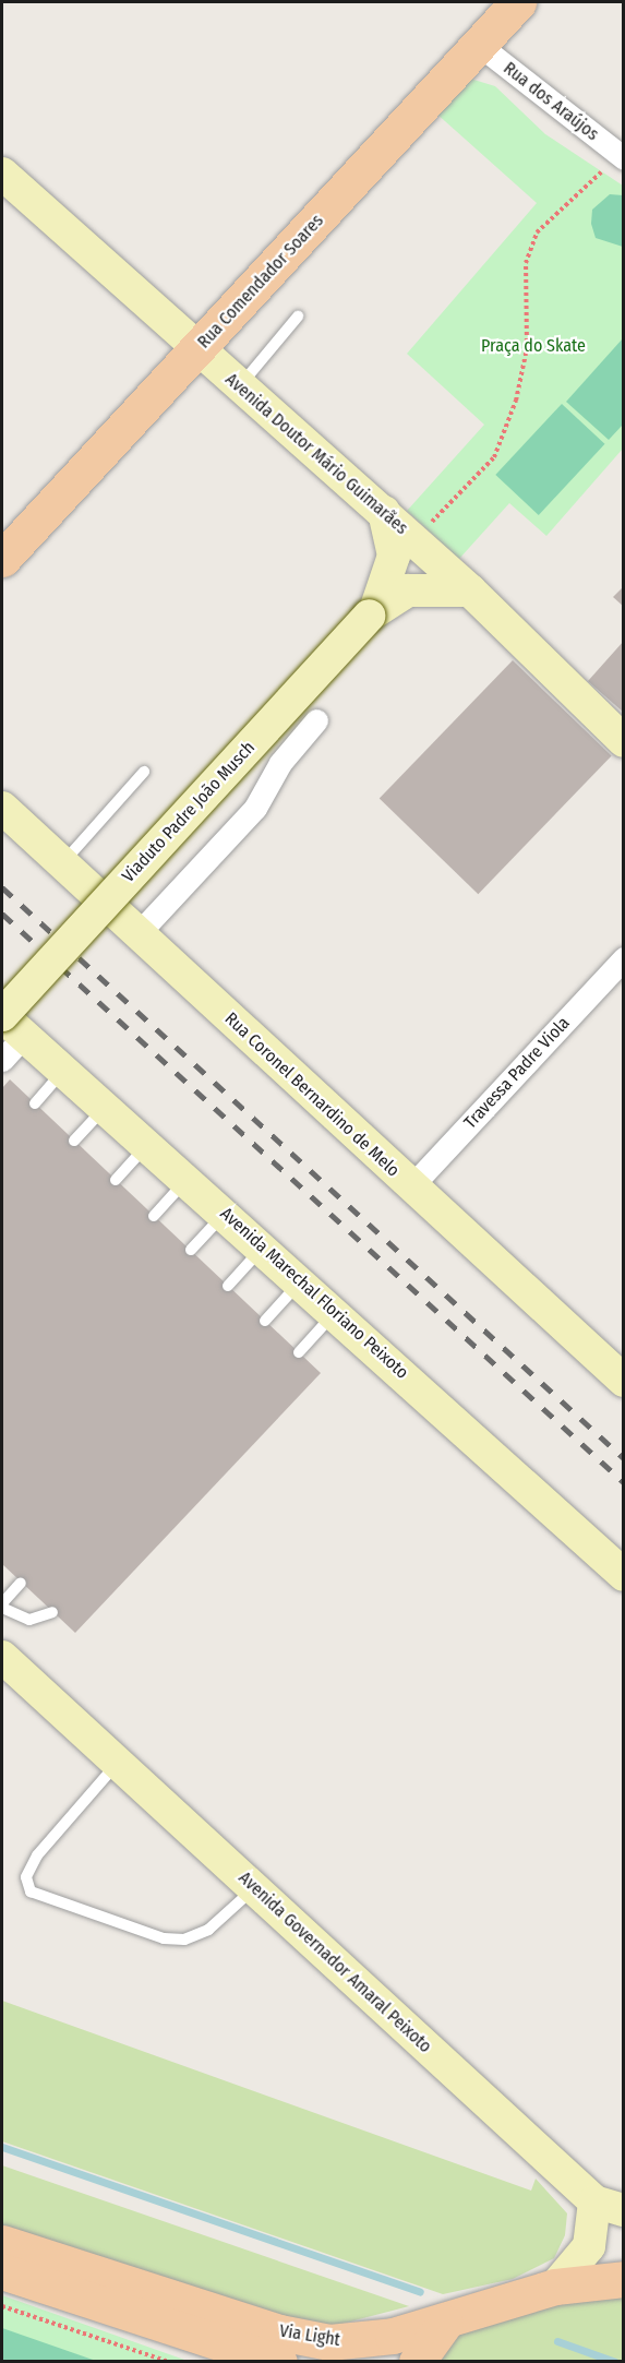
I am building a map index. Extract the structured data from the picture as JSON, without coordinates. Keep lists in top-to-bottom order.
{
  "streets": {
    "main road": [
      "Rua Comendador Soares",
      "Avenida Doutor Mário Guimarães",
      "Viaduto Padre João Musch",
      "Rua Coronel Bernardino de Melo",
      "Avenida Marechal Floriano Peixoto",
      "Avenida Governador Amaral Peixoto",
      "Via Light"
    ],
    "street": ["Rua dos Araújos", "Travessa Padre Viola"]
  },
  "crossings": [
    ["Rua dos Araújos", "Rua Comendador Soares"],
    ["Rua Comendador Soares", "Avenida Doutor Mário Guimarães"],
    ["Avenida Doutor Mário Guimarães", "Viaduto Padre João Musch"],
    ["Viaduto Padre João Musch", "Avenida Marechal Floriano Peixoto"],
    ["Travessa Padre Viola", "Rua Coronel Bernardino de Melo"],
    ["Avenida Governador Amaral Peixoto", "Via Light"]
  ],
  "parks": ["Praça do Skate"]
}
